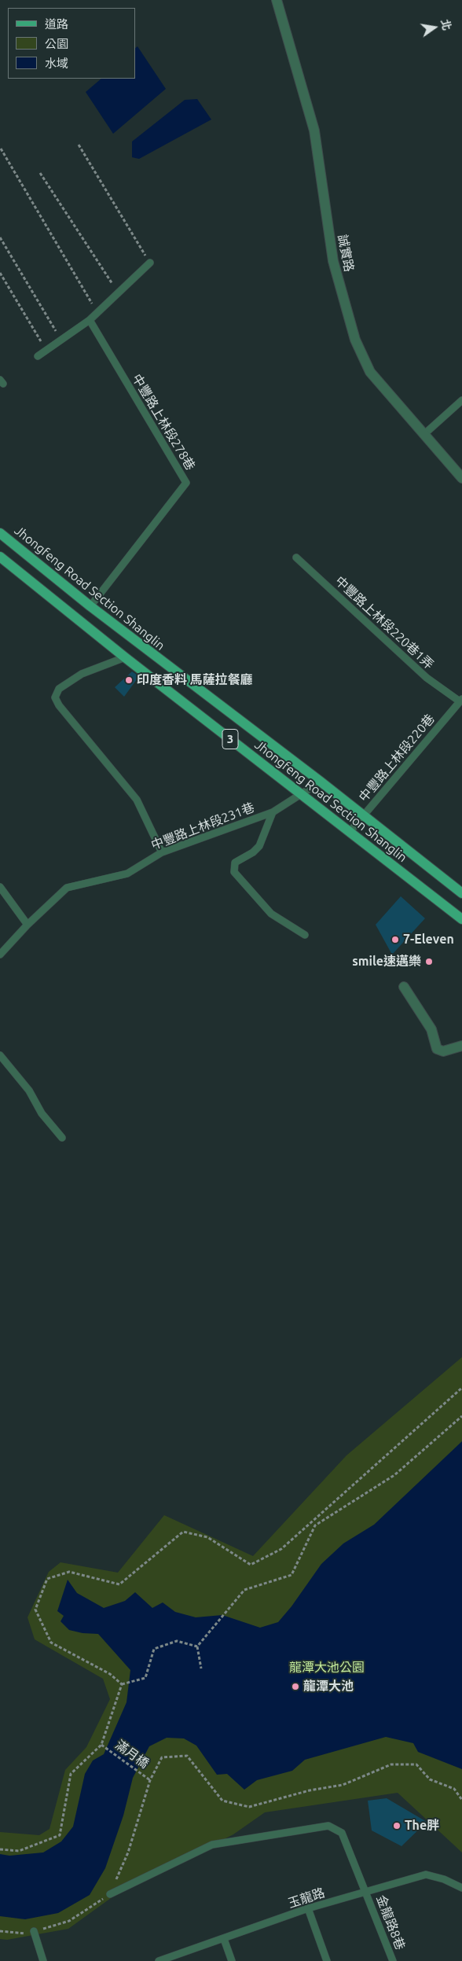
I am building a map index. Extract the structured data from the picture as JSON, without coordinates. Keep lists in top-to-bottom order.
{
  "streets": {
    "main road": ["Jhongfeng Road Section Shanglin", "3"],
    "street": ["誠實路"],
    "lane": [
      "中豐路上林段278巷",
      "中豐路上林段220巷1弄",
      "中豐路上林段220巷",
      "中豐路上林段231巷",
      "玉龍路",
      "金龍路8巷"
    ],
    "path": ["滿月橋"]
  },
  "crossings": [
    ["中豐路上林段278巷", "Jhongfeng Road Section Shanglin"],
    ["Jhongfeng Road Section Shanglin", "中豐路上林段220巷"],
    ["Jhongfeng Road Section Shanglin", "中豐路上林段231巷"],
    ["中豐路上林段220巷1弄", "中豐路上林段220巷"],
    ["玉龍路", "金龍路8巷"]
  ],
  "parks": ["龍潭大池公園"],
  "places": [
    "印度香料 馬薩拉餐廳",
    "7-Eleven",
    "smile速邁樂",
    "龍潭大池",
    "The胖"
  ],
  "legend": ["道路", "公園", "水域"],
  "north": "right"
}
